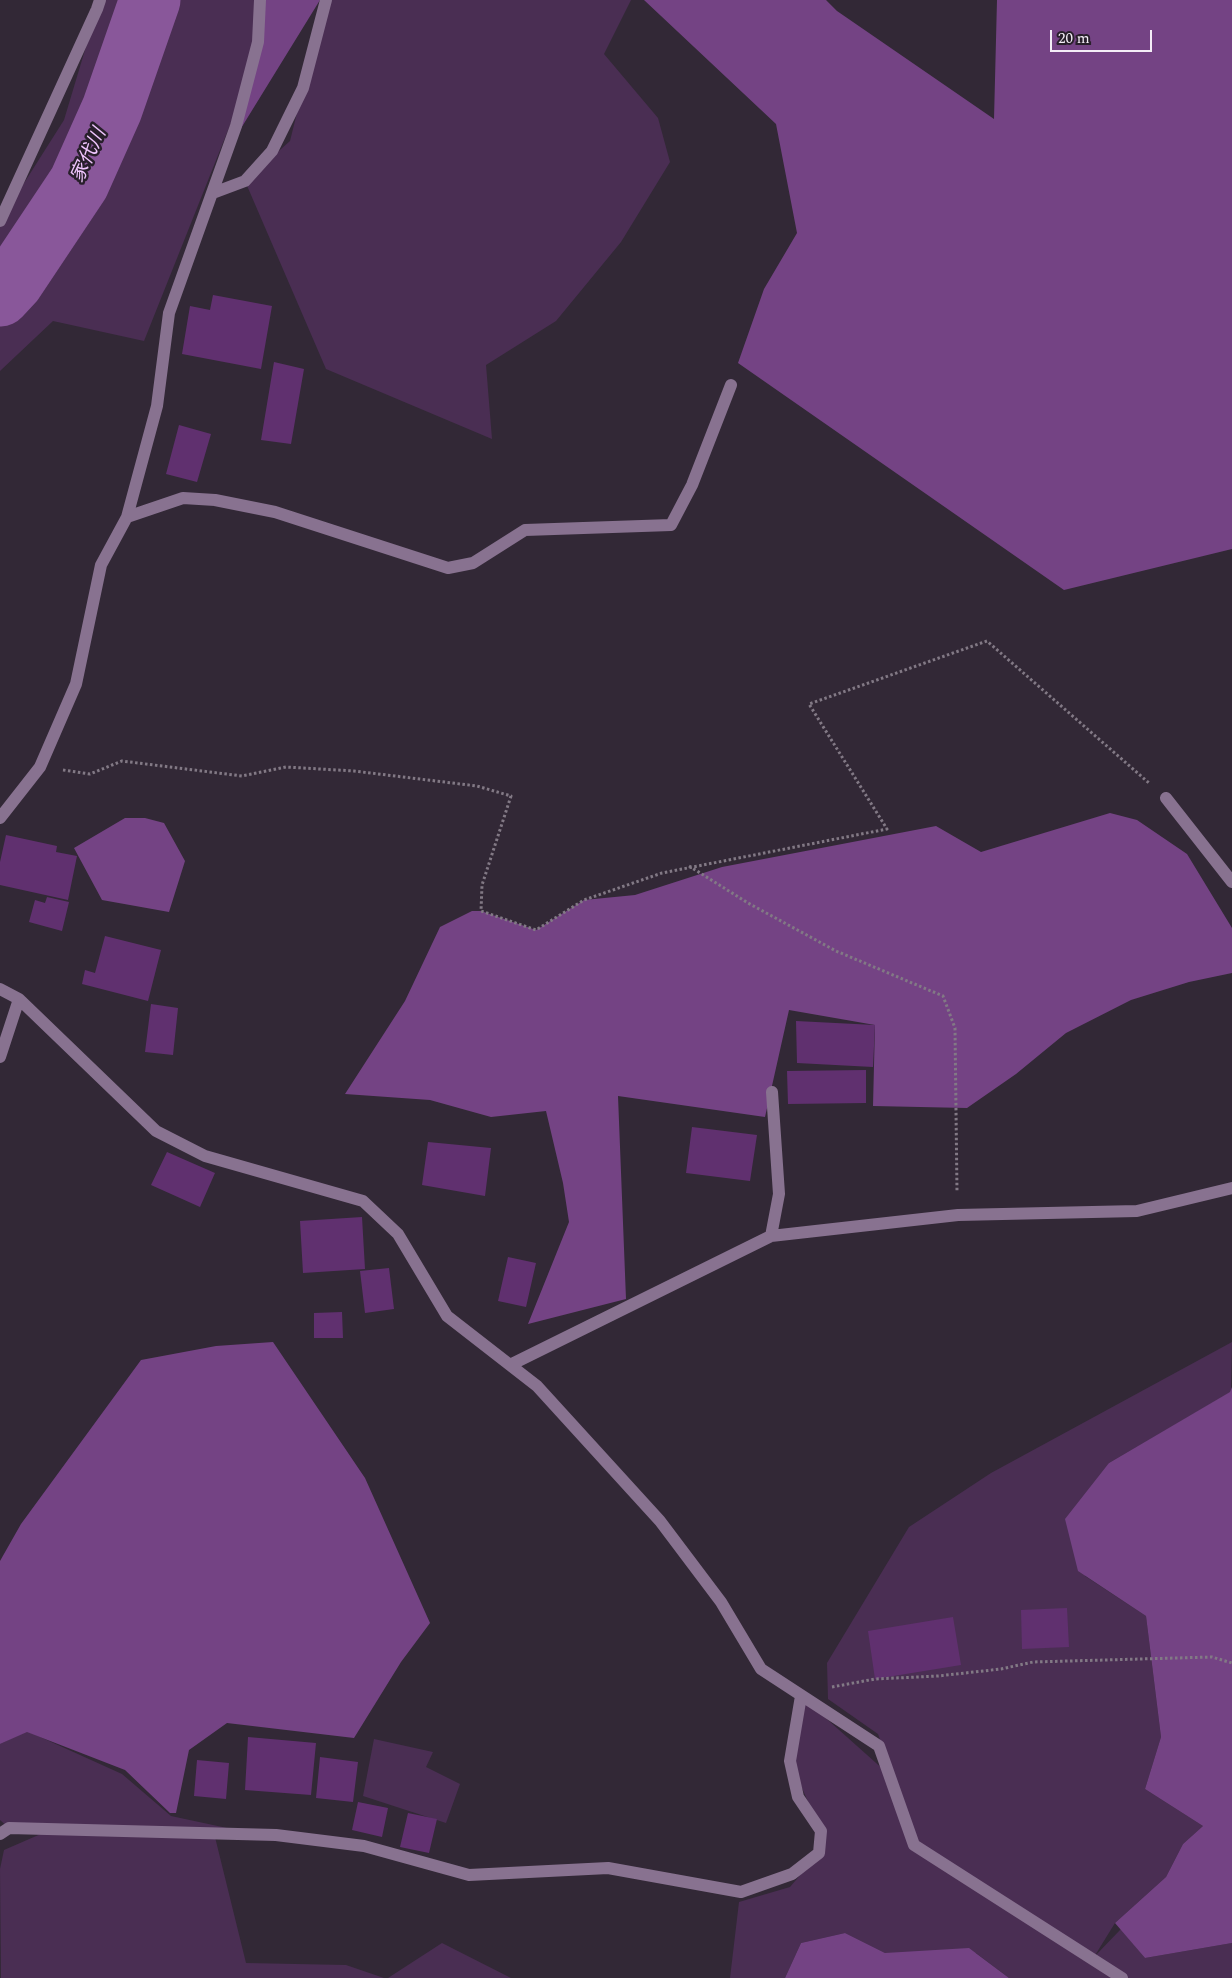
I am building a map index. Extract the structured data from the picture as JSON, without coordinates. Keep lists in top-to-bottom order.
{
  "water": ["家代川"],
  "scale_bar": "20 m"
}
